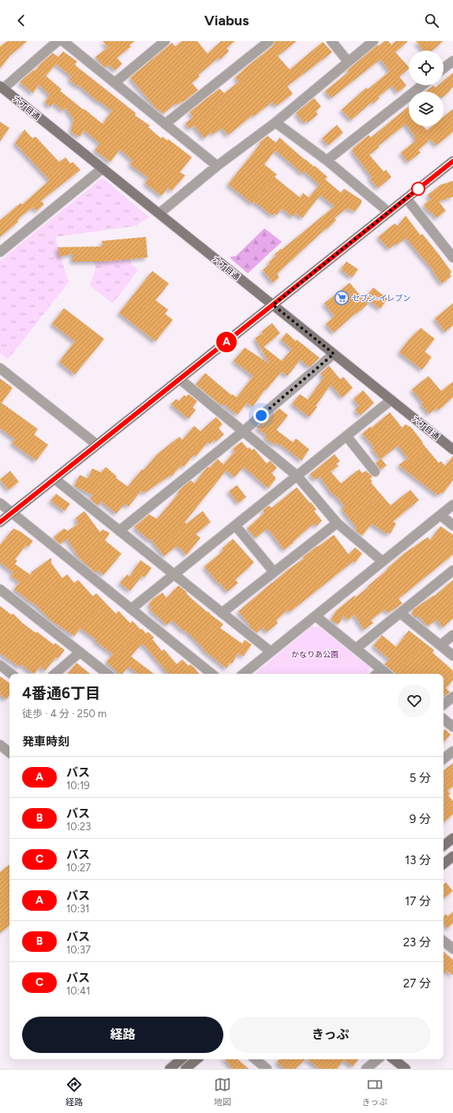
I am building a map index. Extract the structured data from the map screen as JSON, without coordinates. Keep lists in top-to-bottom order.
{
  "streets": {
    "street": ["六丁目通"]
  },
  "parks": ["かなりあ公園"],
  "places": {
    "supermarket": ["セブン-イレブン"]
  },
  "lines": ["bus line A"],
  "page": {
    "header": "Viabus",
    "on_map": "A",
    "heading": [
      ["4番通6丁目", "徒歩 · 4 分 · 250 m"],
      "発車時刻"
    ],
    "list": [
      {
        "mark": "A",
        "name": "バス",
        "note": "10:19",
        "value": "5 分"
      },
      {
        "mark": "B",
        "name": "バス",
        "note": "10:23",
        "value": "9 分"
      },
      {
        "mark": "C",
        "name": "バス",
        "note": "10:27",
        "value": "13 分"
      },
      {
        "mark": "A",
        "name": "バス",
        "note": "10:31",
        "value": "17 分"
      },
      {
        "mark": "B",
        "name": "バス",
        "note": "10:37",
        "value": "23 分"
      },
      {
        "mark": "C",
        "name": "バス",
        "note": "10:41",
        "value": "27 分"
      }
    ],
    "buttons": ["経路", "きっぷ"],
    "tabs": ["経路", "地図", "きっぷ"]
  }
}
